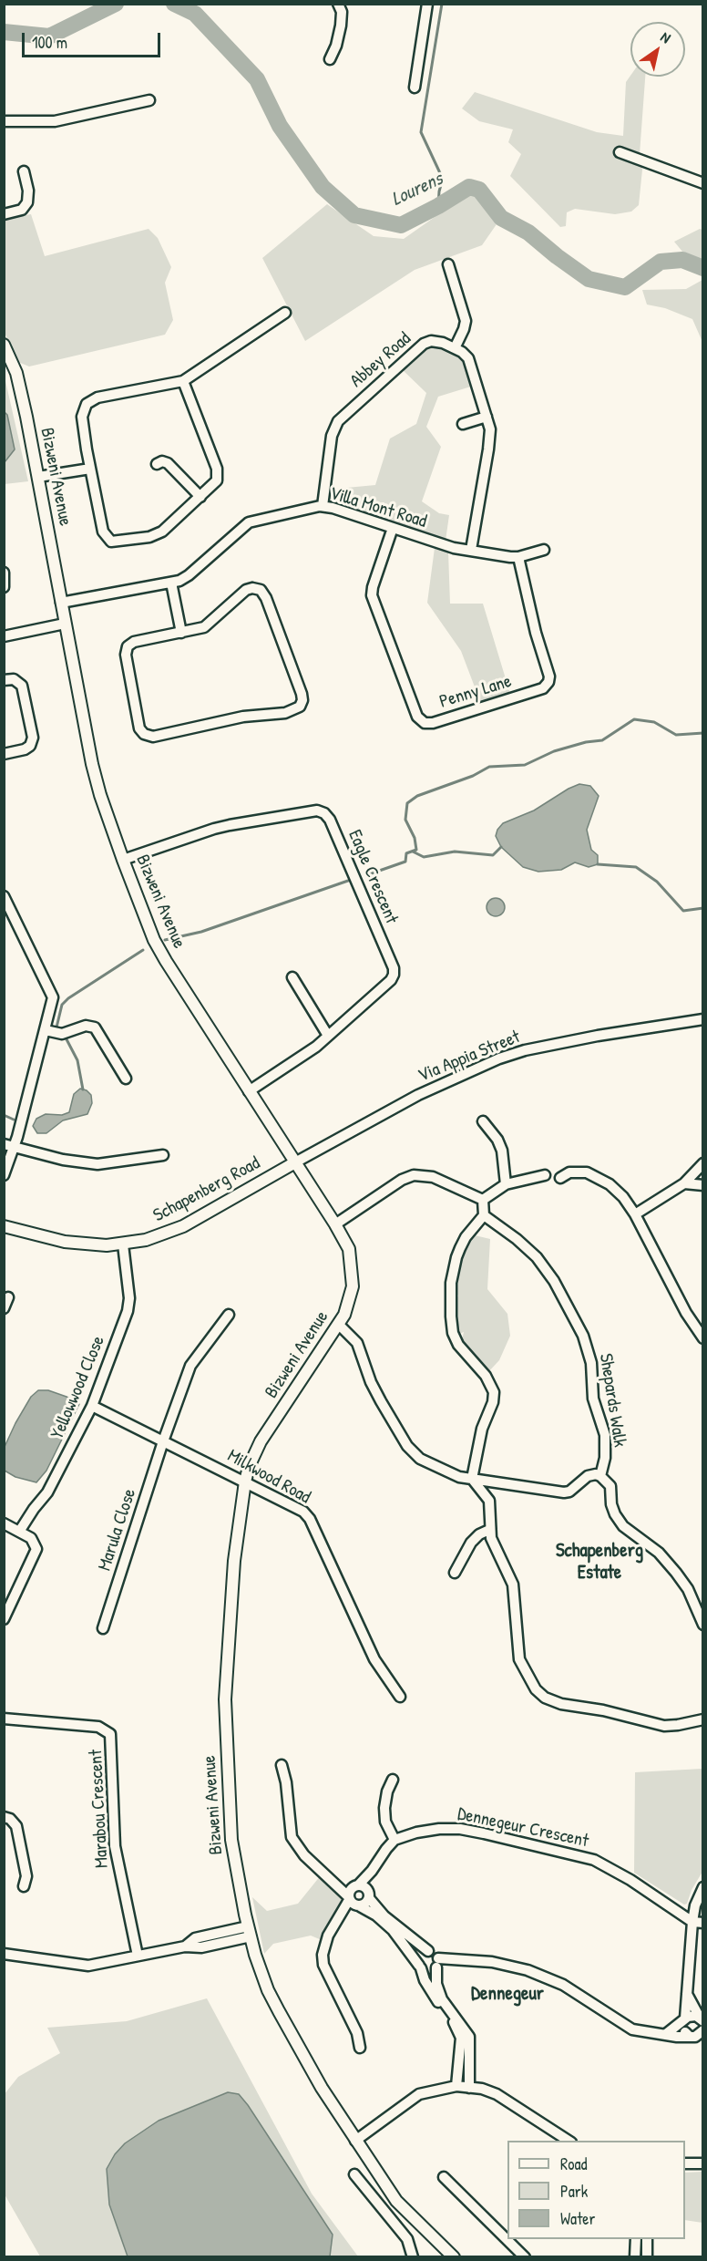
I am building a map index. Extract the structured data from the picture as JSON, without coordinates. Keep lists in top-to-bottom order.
{
  "streets": {
    "street": [
      "Abbey Road",
      "Bizweni Avenue",
      "Villa Mont Road",
      "Penny Lane",
      "Eagle Crescent",
      "Via Appia Street",
      "Schapenberg Road",
      "Yellowwood Close",
      "Shepards Walk",
      "Milkwood Road",
      "Marula Close",
      "Marabou Crescent",
      "Dennegeur Crescent"
    ]
  },
  "crossings": [
    ["Abbey Road", "Villa Mont Road"],
    ["Bizweni Avenue", "Villa Mont Road"],
    ["Bizweni Avenue", "Eagle Crescent"],
    ["Bizweni Avenue", "Via Appia Street"],
    ["Bizweni Avenue", "Schapenberg Road"],
    ["Bizweni Avenue", "Milkwood Road"],
    ["Villa Mont Road", "Penny Lane"],
    ["Via Appia Street", "Schapenberg Road"],
    ["Schapenberg Road", "Yellowwood Close"],
    ["Yellowwood Close", "Milkwood Road"],
    ["Milkwood Road", "Marula Close"]
  ],
  "districts": ["Schapenberg Estate", "Dennegeur"],
  "water": ["Lourens"],
  "legend": ["Road", "Park", "Water"],
  "scale_bar": "100 m",
  "north": "top right"
}
